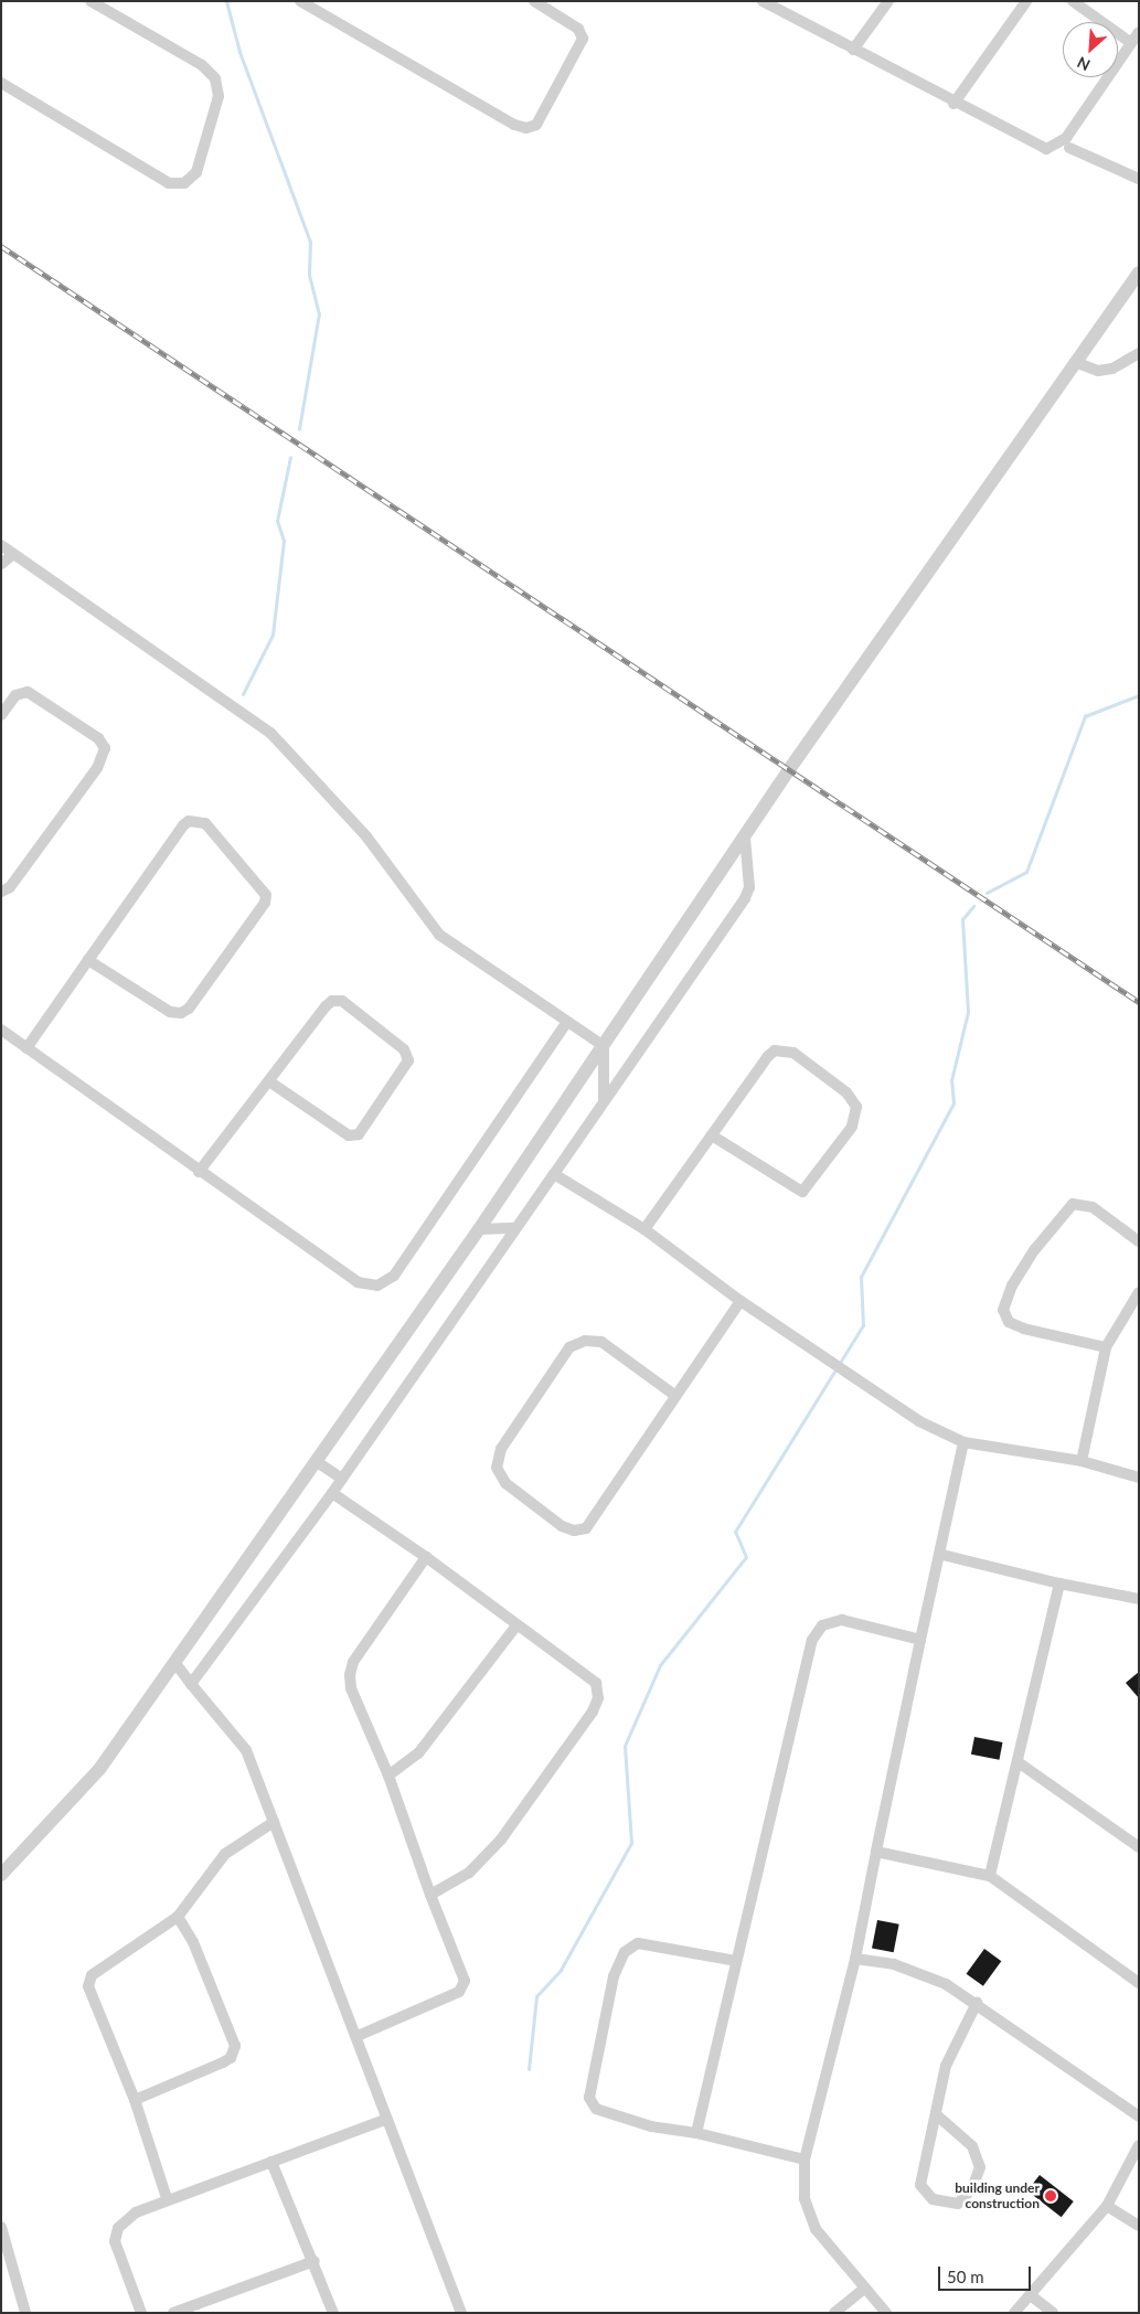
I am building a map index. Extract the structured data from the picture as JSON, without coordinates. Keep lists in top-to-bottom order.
{
  "places": ["building under construction"],
  "scale_bar": "50 m",
  "north": "bottom left"
}
